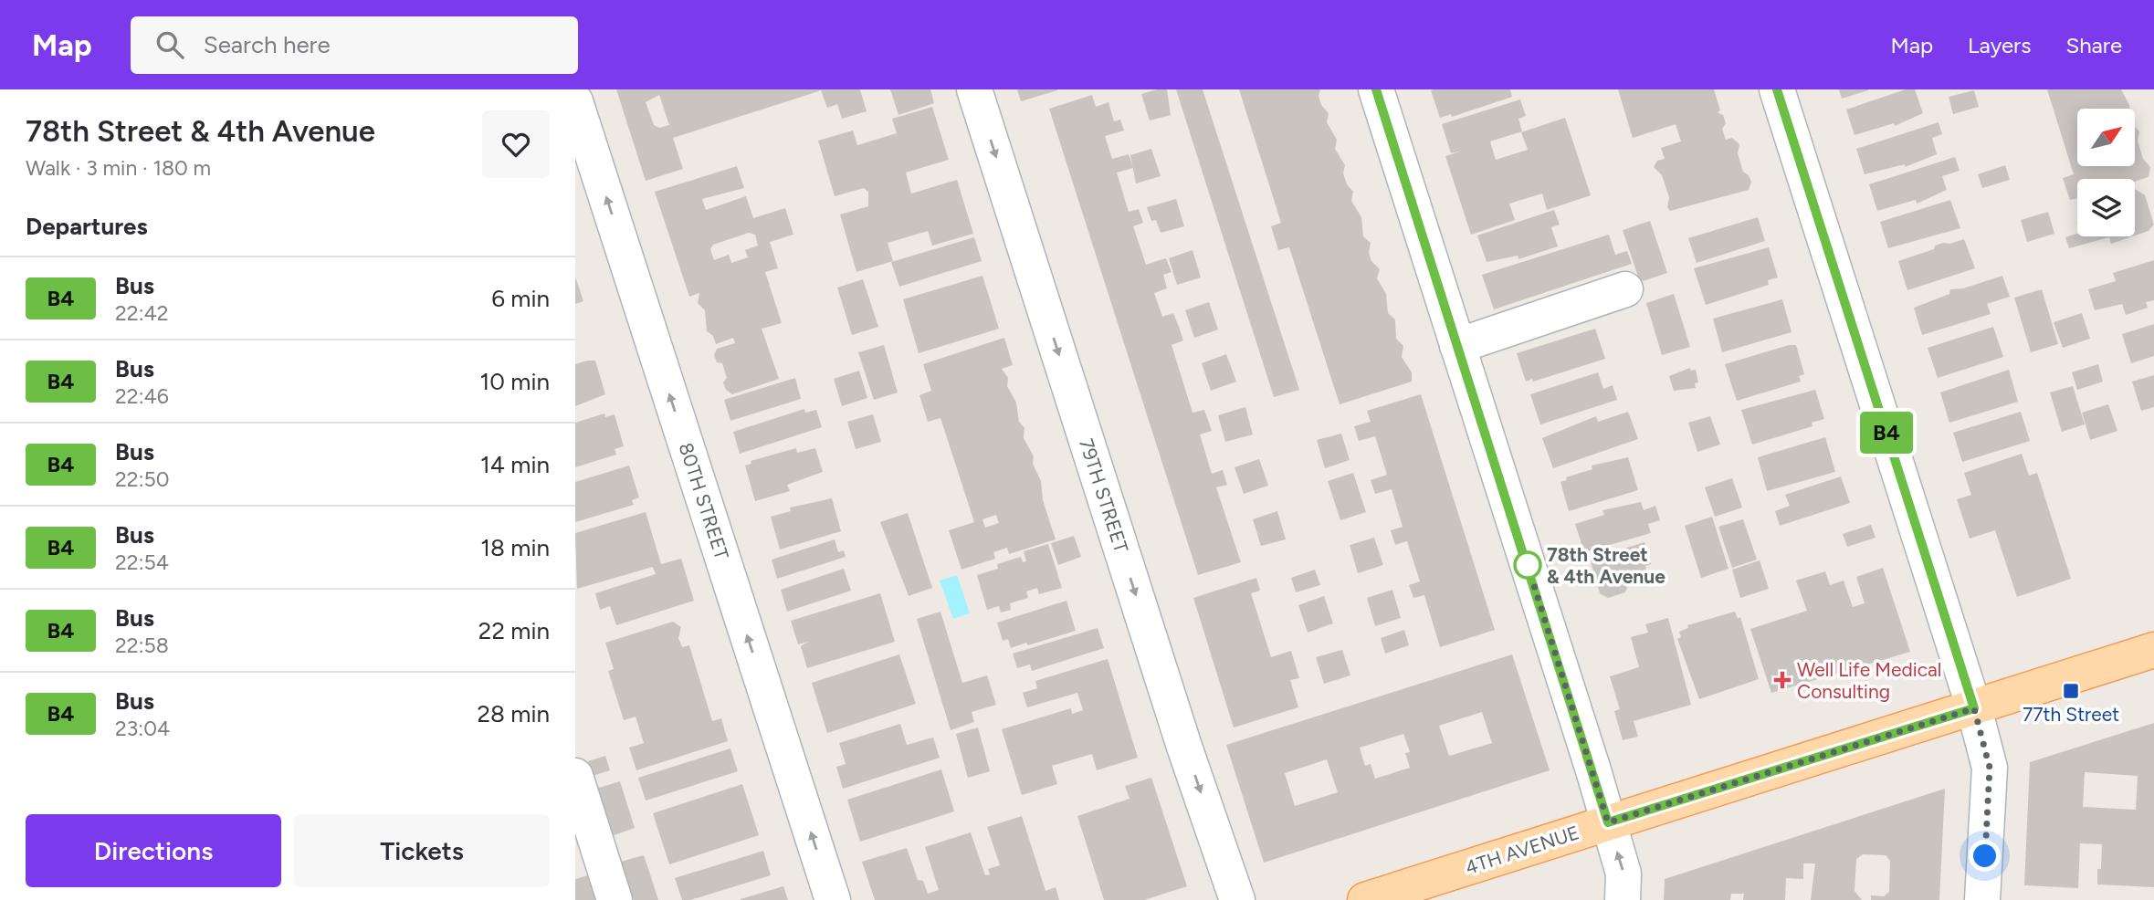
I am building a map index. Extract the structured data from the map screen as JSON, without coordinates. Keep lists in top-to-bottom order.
{
  "streets": {
    "main road": ["4TH AVENUE"],
    "street": ["79TH STREET", "80TH STREET"]
  },
  "one_way": ["79TH STREET", "80TH STREET"],
  "places": {
    "other": ["78th Street & 4th Avenue"],
    "health": ["Well Life Medical Consulting"],
    "transit": ["77th Street"]
  },
  "lines": ["bus line B4"],
  "north": "top right",
  "page": {
    "header": "Map",
    "search": "Search here",
    "nav": ["Map", "Layers", "Share"],
    "heading": [
      ["78th Street & 4th Avenue", "Walk · 3 min · 180 m"],
      "Departures"
    ],
    "on_map": "B4",
    "list": [
      {
        "mark": "B4",
        "name": "Bus",
        "note": "22:42",
        "value": "6 min"
      },
      {
        "mark": "B4",
        "name": "Bus",
        "note": "22:46",
        "value": "10 min"
      },
      {
        "mark": "B4",
        "name": "Bus",
        "note": "22:50",
        "value": "14 min"
      },
      {
        "mark": "B4",
        "name": "Bus",
        "note": "22:54",
        "value": "18 min"
      },
      {
        "mark": "B4",
        "name": "Bus",
        "note": "22:58",
        "value": "22 min"
      },
      {
        "mark": "B4",
        "name": "Bus",
        "note": "23:04",
        "value": "28 min"
      }
    ],
    "buttons": ["Directions", "Tickets"]
  }
}
